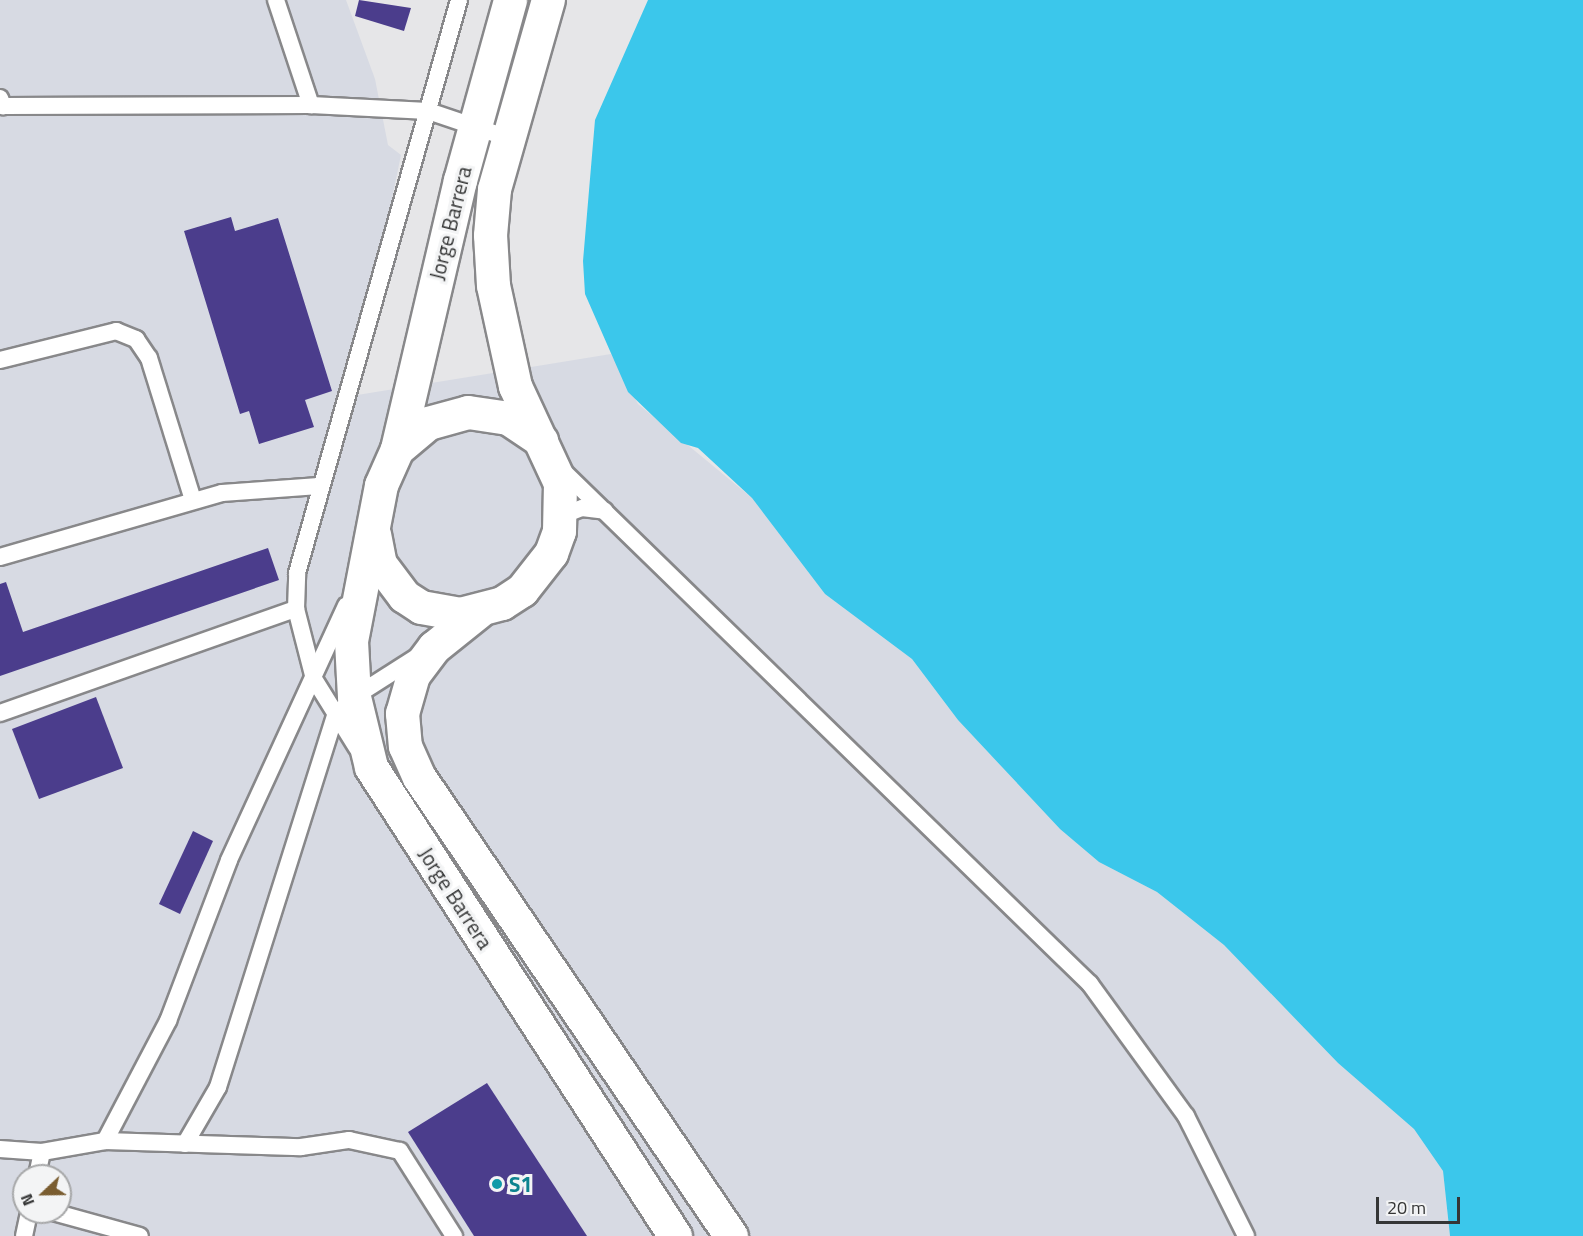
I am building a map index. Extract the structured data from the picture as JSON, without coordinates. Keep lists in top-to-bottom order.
{
  "streets": {
    "street": ["Jorge Barrera"]
  },
  "places": ["S1"],
  "scale_bar": "20 m",
  "north": "left"
}
